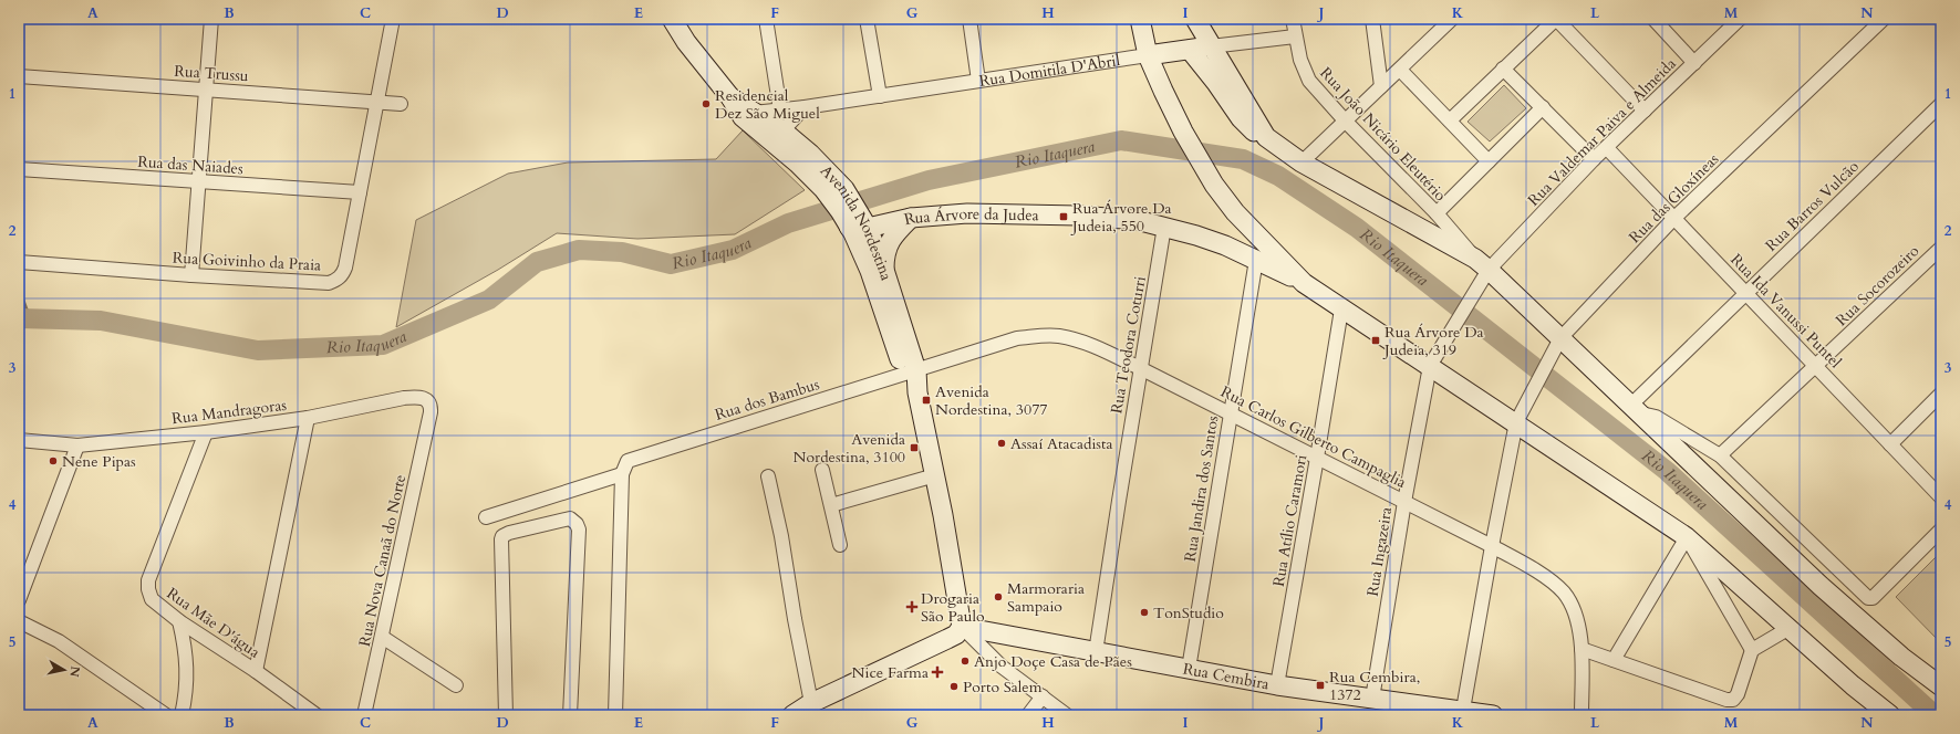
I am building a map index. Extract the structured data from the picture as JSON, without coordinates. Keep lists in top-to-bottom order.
{
  "streets": {
    "street": [
      "Rua Domitila D'Abril",
      "Rua Trussu",
      "Rua Valdemar Paiva e Almeida",
      "Rua João Nicário Eleutério",
      "Rua das Naiades",
      "Rua das Gloxíneas",
      "Rua Barros Vulcão",
      "Rua Árvore da Judea",
      "Avenida Nordestina",
      "Rua Goivinho da Praia",
      "Rua Socorozeiro",
      "Rua Ida Vanussi Puntel",
      "Rua Teodora Coturri",
      "Rua dos Bambus",
      "Rua Mandragoras",
      "Rua Carlos Gilberto Campaglia",
      "Rua Jandira dos Santos",
      "Rua Atílio Caramori",
      "Rua Ingazeira",
      "Rua Nova Canaã do Norte",
      "Rua Mãe D'água",
      "Rua Cembira"
    ]
  },
  "crossings": [
    ["Rua Domitila D'Abril", "Rua João Nicário Eleutério"],
    ["Rua Domitila D'Abril", "Avenida Nordestina"],
    ["Rua Trussu", "Rua Goivinho da Praia"],
    ["Rua Valdemar Paiva e Almeida", "Rua João Nicário Eleutério"],
    ["Rua Valdemar Paiva e Almeida", "Rua Ida Vanussi Puntel"],
    ["Rua Valdemar Paiva e Almeida", "Rua Ingazeira"],
    ["Rua João Nicário Eleutério", "Rua Ingazeira"],
    ["Rua das Naiades", "Rua Goivinho da Praia"],
    ["Rua das Gloxíneas", "Rua Ida Vanussi Puntel"],
    ["Rua das Gloxíneas", "Rua Carlos Gilberto Campaglia"],
    ["Rua das Gloxíneas", "Rua Cembira"],
    ["Rua Barros Vulcão", "Rua Ida Vanussi Puntel"],
    ["Rua Árvore da Judea", "Avenida Nordestina"],
    ["Rua Árvore da Judea", "Rua Teodora Coturri"],
    ["Rua Árvore da Judea", "Rua Jandira dos Santos"],
    ["Avenida Nordestina", "Rua dos Bambus"],
    ["Avenida Nordestina", "Rua Carlos Gilberto Campaglia"],
    ["Avenida Nordestina", "Rua Cembira"],
    ["Rua Socorozeiro", "Rua Ida Vanussi Puntel"],
    ["Rua Teodora Coturri", "Rua Carlos Gilberto Campaglia"],
    ["Rua Teodora Coturri", "Rua Cembira"],
    ["Rua dos Bambus", "Rua Carlos Gilberto Campaglia"],
    ["Rua Mandragoras", "Rua Nova Canaã do Norte"],
    ["Rua Mandragoras", "Rua Mãe D'água"],
    ["Rua Carlos Gilberto Campaglia", "Rua Jandira dos Santos"],
    ["Rua Carlos Gilberto Campaglia", "Rua Atílio Caramori"],
    ["Rua Carlos Gilberto Campaglia", "Rua Ingazeira"],
    ["Rua Jandira dos Santos", "Rua Cembira"],
    ["Rua Atílio Caramori", "Rua Cembira"],
    ["Rua Ingazeira", "Rua Cembira"]
  ],
  "water": ["Rio Itaquera"],
  "places": {
    "other": [
      "Residencial Dez São Miguel",
      "Assaí Atacadista",
      "Nene Pipas",
      "Marmoraria Sampaio",
      "TonStudio",
      "Anjo Doçe Casa de Pães",
      "Porto Salem"
    ],
    "transit": [
      "Rua Árvore Da Judeia, 550",
      "Rua Árvore Da Judeia, 319",
      "Avenida Nordestina, 3077",
      "Avenida Nordestina, 3100",
      "Rua Cembira, 1372"
    ],
    "health": ["Drogaria São Paulo", "Nice Farma"]
  },
  "north": "right",
  "grid": {
    "columns": [
      "A",
      "B",
      "C",
      "D",
      "E",
      "F",
      "G",
      "H",
      "I",
      "J",
      "K",
      "L",
      "M",
      "N"
    ],
    "rows": [
      "1",
      "2",
      "3",
      "4",
      "5"
    ]
  }
}
